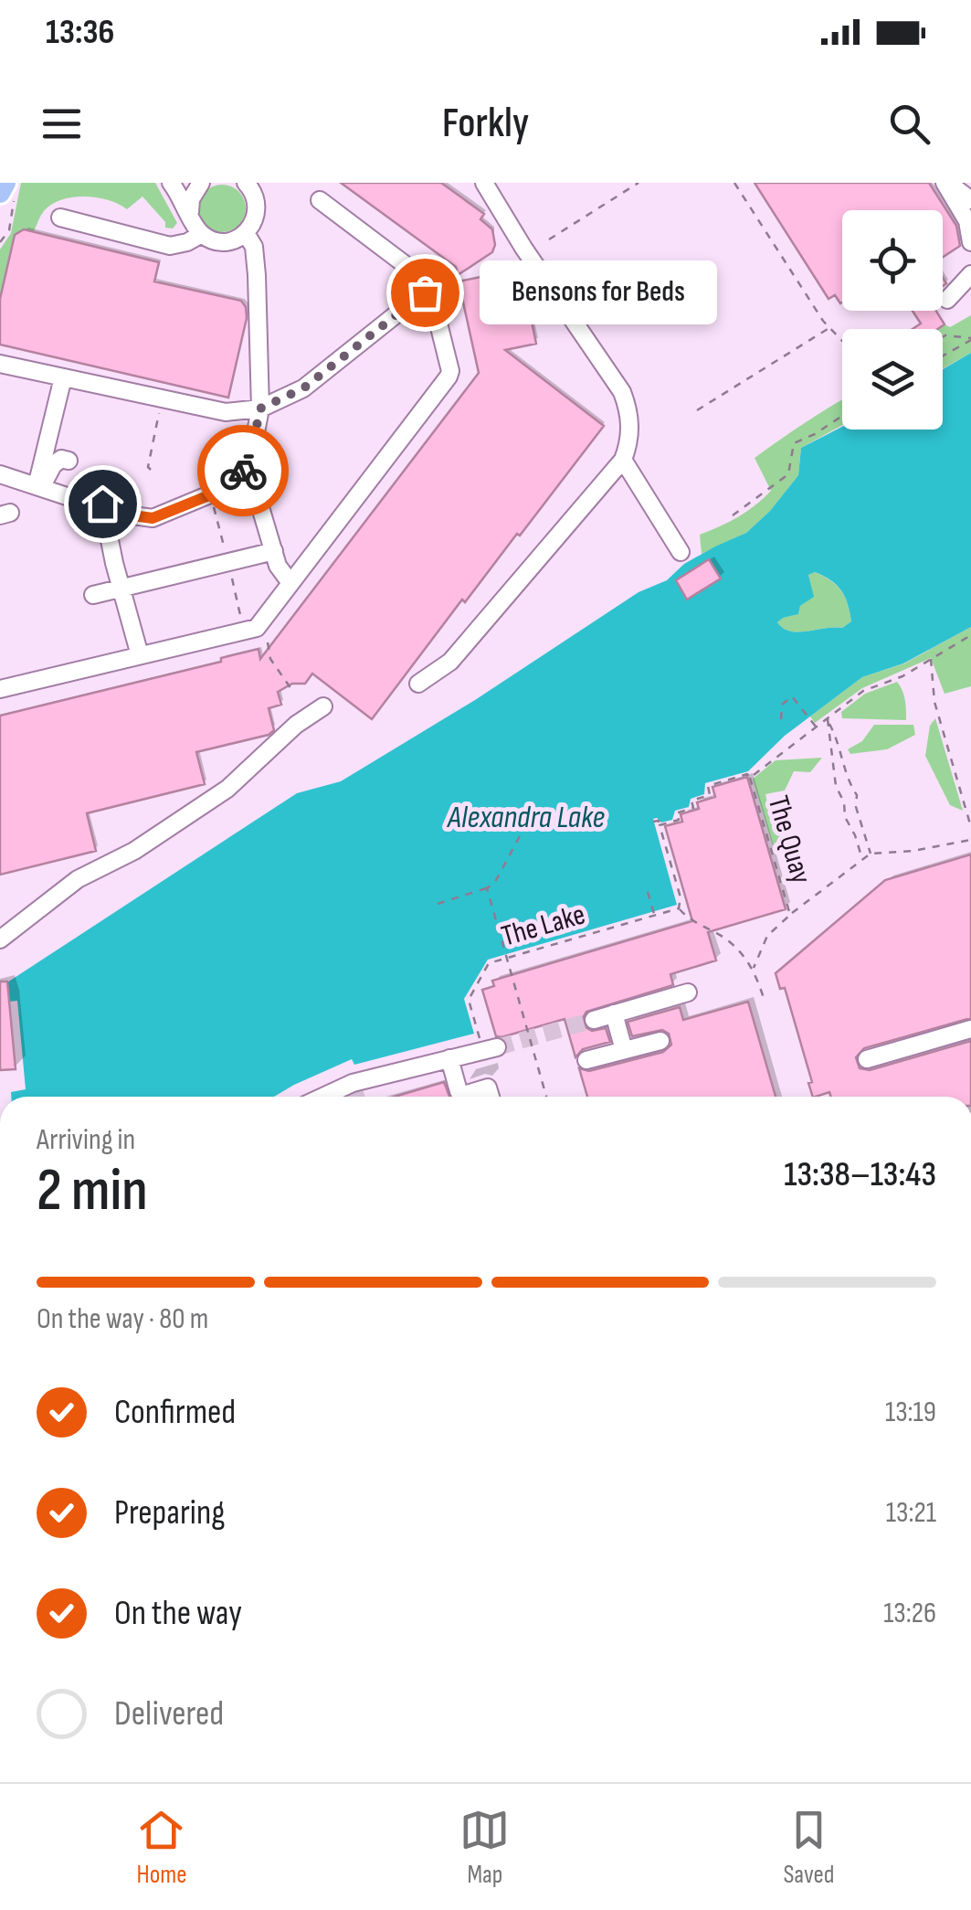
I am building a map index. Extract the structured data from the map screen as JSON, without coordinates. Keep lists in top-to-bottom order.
{
  "streets": {
    "path": ["The Quay", "The Lake"]
  },
  "water": ["Alexandra Lake"],
  "places": ["Bensons for Beds"],
  "page": {
    "status": "13:36",
    "header": "Forkly",
    "bubble": "Bensons for Beds",
    "heading": ["2 min", "Arriving in", "13:38–13:43"],
    "bar": "On the way · 80 m",
    "list": [
      ["Confirmed", "13:19"],
      ["Preparing", "13:21"],
      ["On the way", "13:26"],
      "Delivered"
    ],
    "tabs": ["Home", "Map", "Saved"]
  }
}
